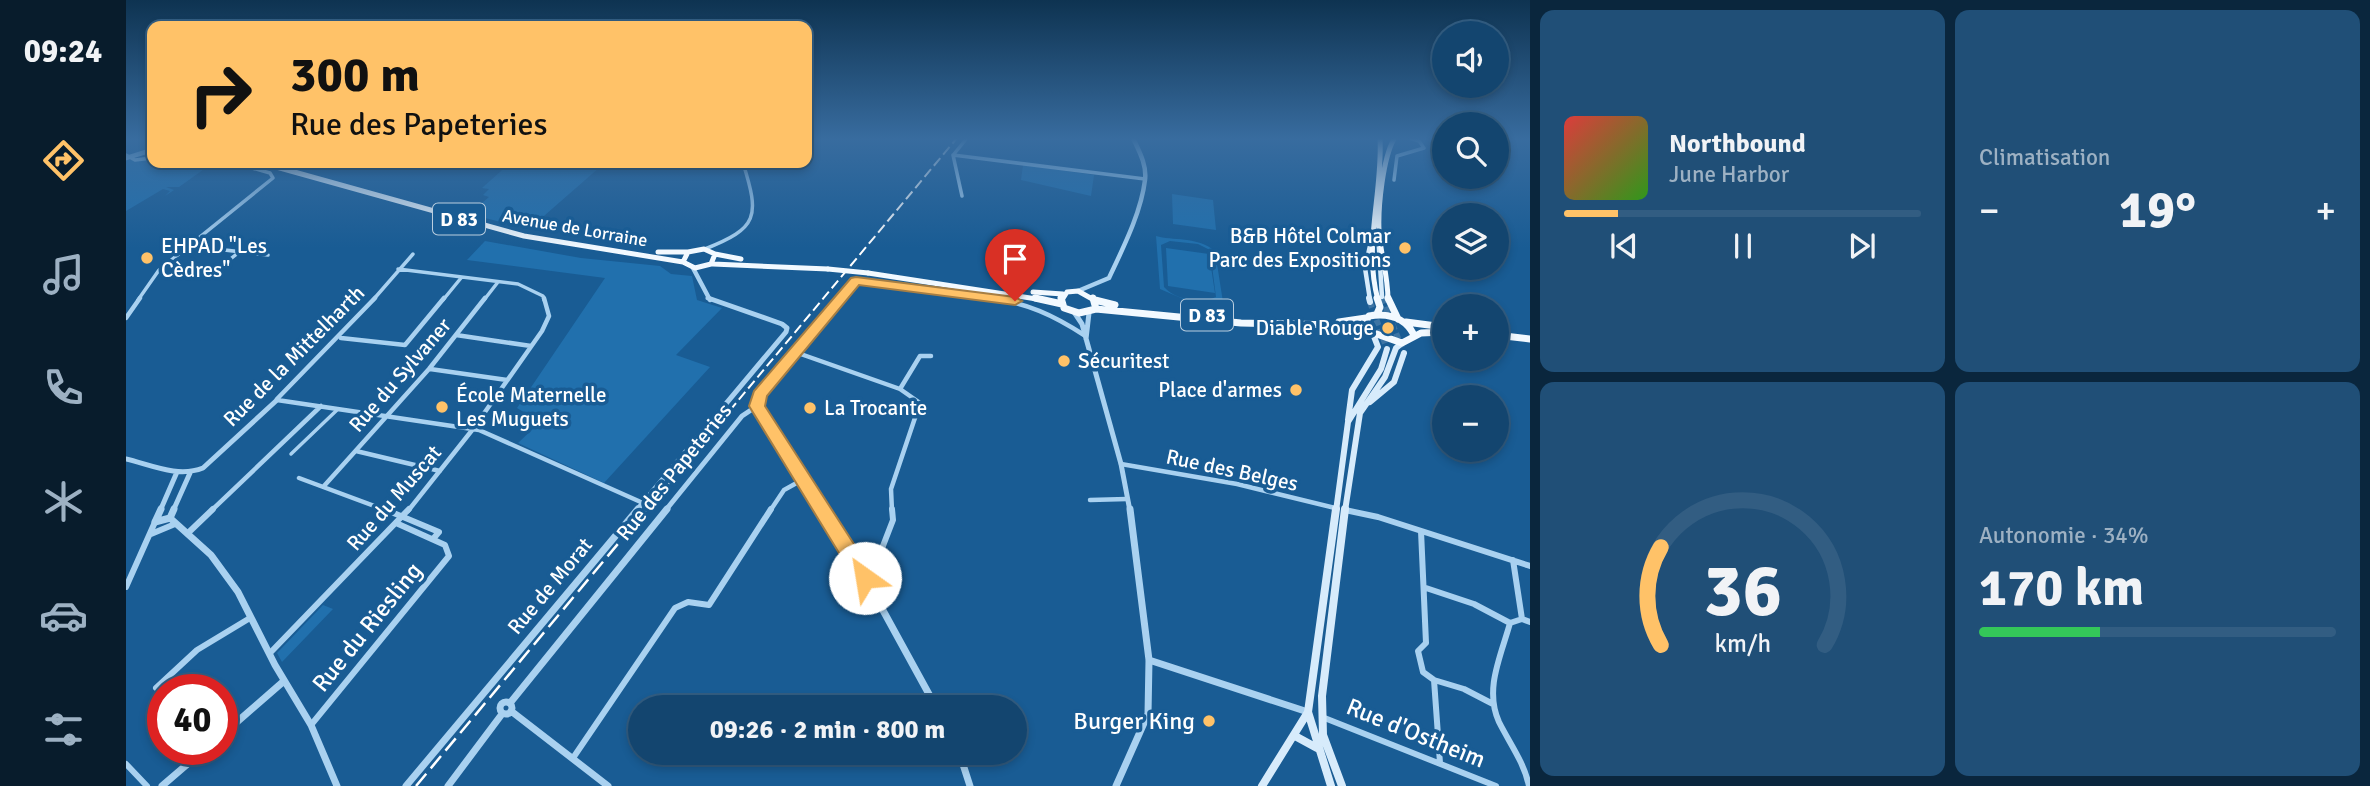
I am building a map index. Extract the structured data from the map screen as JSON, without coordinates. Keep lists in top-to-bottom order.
{
  "streets": {
    "main road": ["D 83", "Avenue de Lorraine"],
    "street": [
      "Rue de la Mittelharth",
      "Rue du Sylvaner",
      "Rue des Belges",
      "Rue des Papeteries",
      "Rue du Muscat",
      "Rue de Morat",
      "Rue du Riesling",
      "Rue d'Ostheim"
    ]
  },
  "crossings": [
    ["Rue de la Mittelharth", "Rue du Muscat"],
    ["Rue du Sylvaner", "Rue du Muscat"]
  ],
  "places": [
    "B&B Hôtel Colmar Parc des Expositions",
    "EHPAD \"Les Cèdres\"",
    "Diable Rouge",
    "Sécuritest",
    "Place d'armes",
    "École Maternelle Les Muguets",
    "La Trocante",
    "Burger King"
  ],
  "page": {
    "tabs": "09:24",
    "tile": [
      "Climatisation",
      ["Autonomie · 34%", "170 km"]
    ],
    "map_buttons": ["+", "−"],
    "turn": ["300 m", "Rue des Papeteries"],
    "song": ["Northbound", "June Harbor"],
    "heat": ["−", "19°", "+"],
    "limit": "40",
    "trip": "09:26 · 2 min · 800 m",
    "gauge": ["36", "km/h"]
  }
}
